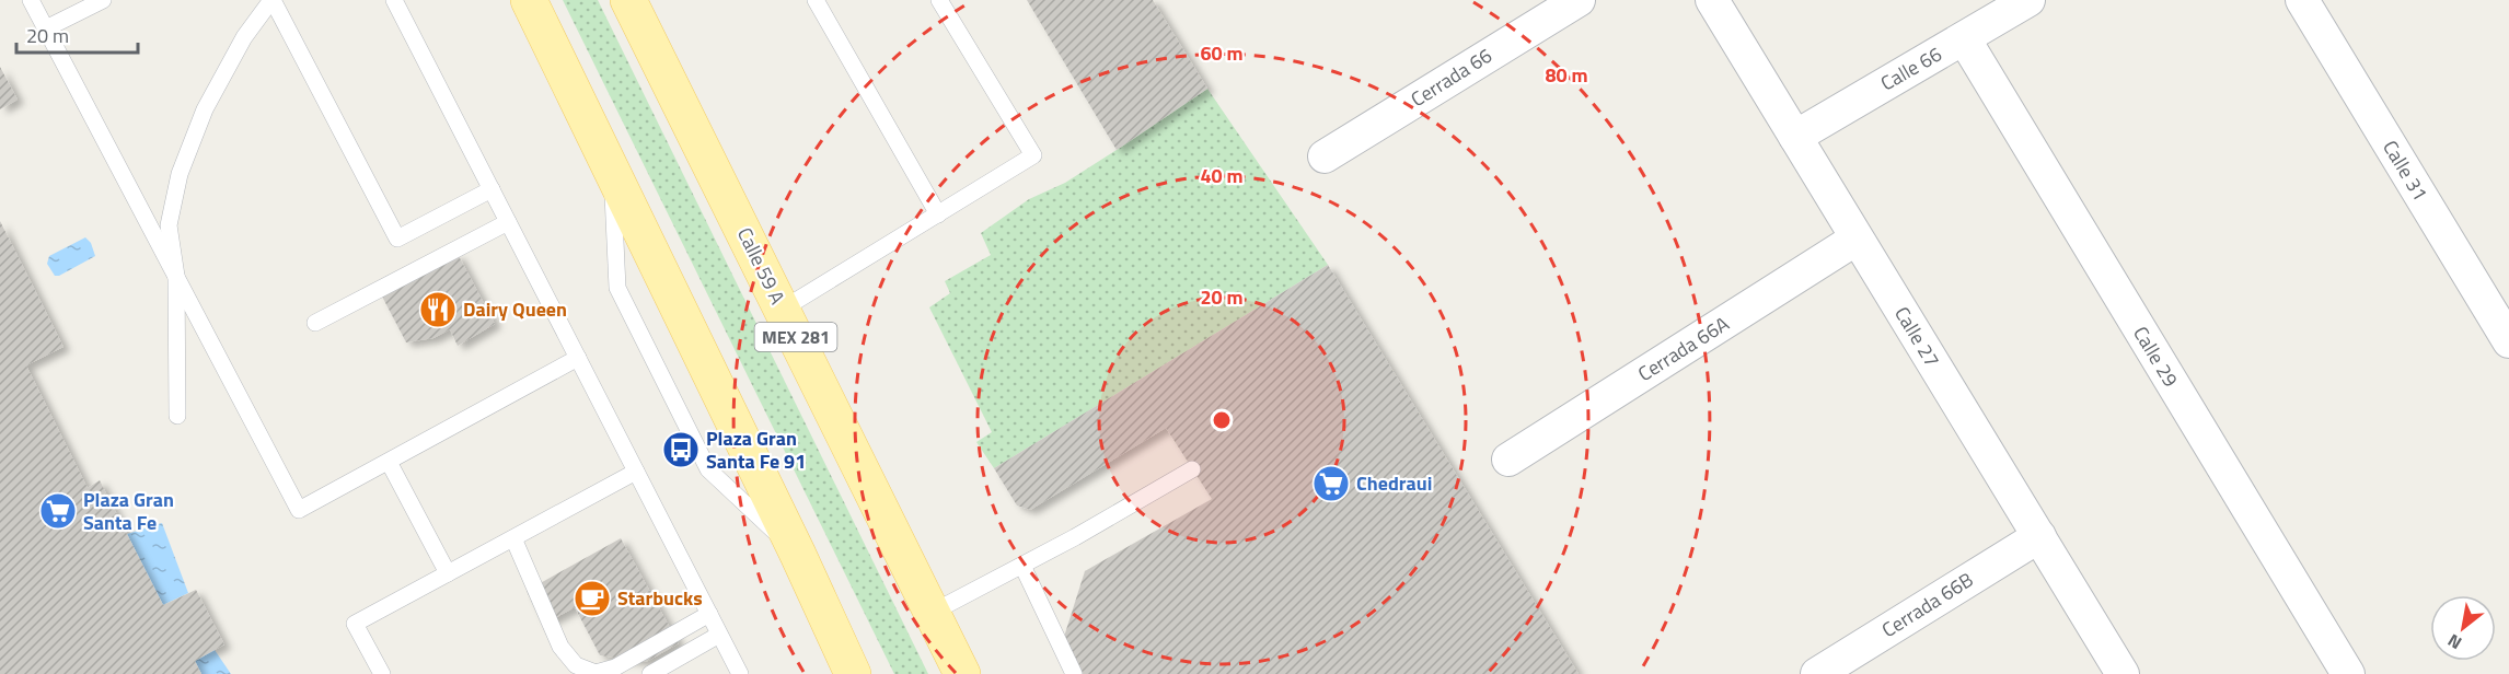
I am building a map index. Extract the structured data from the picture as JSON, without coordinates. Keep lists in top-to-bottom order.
{
  "streets": {
    "main road": ["Calle 59 A", "MEX 281"],
    "street": [
      "Calle 66",
      "Cerrada 66",
      "Calle 31",
      "Calle 27",
      "Cerrada 66A",
      "Calle 29",
      "Cerrada 66B"
    ]
  },
  "crossings": [
    ["Calle 66", "Calle 27"],
    ["Calle 66", "Calle 29"],
    ["Calle 27", "Cerrada 66A"],
    ["Calle 27", "Cerrada 66B"]
  ],
  "places": {
    "restaurant": ["Dairy Queen"],
    "bus stop": ["Plaza Gran Santa Fe 91"],
    "supermarket": ["Chedraui", "Plaza Gran Santa Fe"],
    "cafe": ["Starbucks"]
  },
  "scale_bar": "20 m",
  "north": "bottom left",
  "rings": [
    "60 m",
    "80 m",
    "40 m",
    "20 m"
  ]
}
